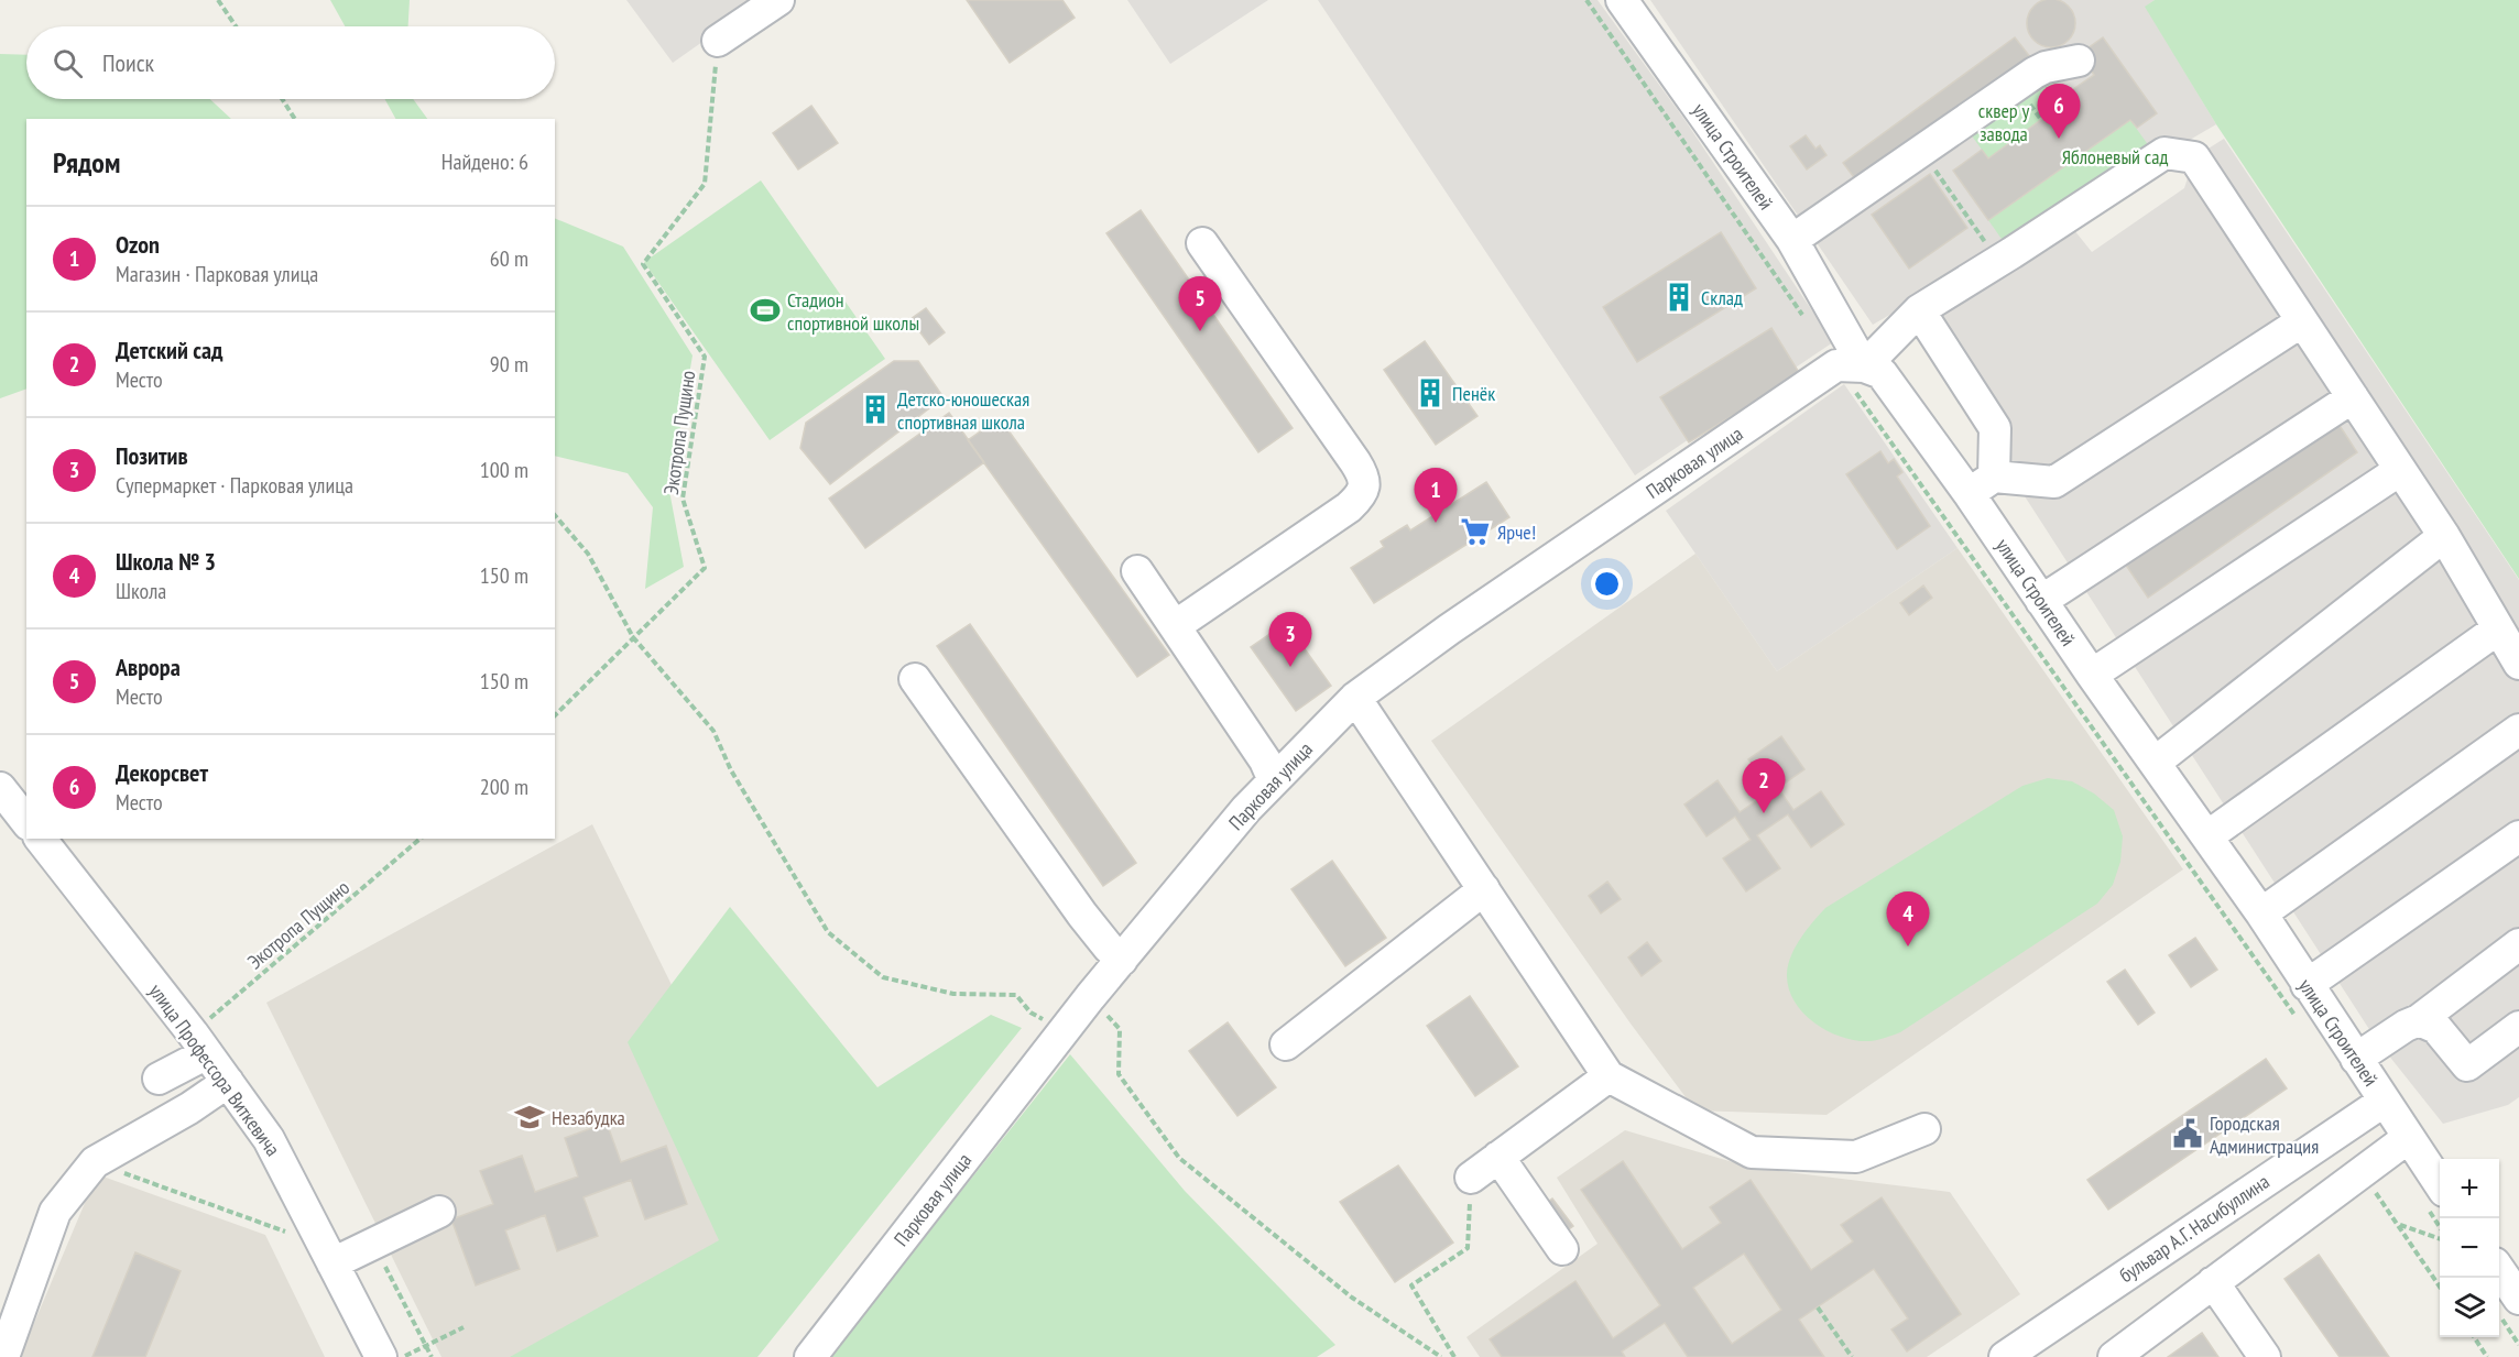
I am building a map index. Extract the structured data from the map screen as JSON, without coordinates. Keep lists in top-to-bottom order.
{
  "streets": {
    "street": [
      "улица Строителей",
      "Парковая улица",
      "улица Профессора Виткевича",
      "бульвар А.Г. Насибуллина"
    ],
    "path": ["Экотропа Пущино"]
  },
  "crossings": [
    ["улица Строителей", "Парковая улица"],
    ["улица Строителей", "бульвар А.Г. Насибуллина"],
    ["Экотропа Пущино", "улица Профессора Виткевича"]
  ],
  "parks": ["сквер у завода", "Яблоневый сад"],
  "places": {
    "building": ["Склад", "Пенёк", "Детско-юношеская спортивная школа"],
    "sports": ["Стадион спортивной школы"],
    "supermarket": ["Ярче!"],
    "school or university": ["Незабудка"],
    "public building": ["Городская Администрация"]
  },
  "page": {
    "search": "Поиск",
    "pins": [
      "6",
      "5",
      "1",
      "3",
      "2",
      "4"
    ],
    "heading": ["Рядом", "Найдено: 6"],
    "list": [
      {
        "mark": "1",
        "name": "Ozon",
        "note": "Магазин · Парковая улица",
        "value": "60 m"
      },
      {
        "mark": "2",
        "name": "Детский сад",
        "note": "Место",
        "value": "90 m"
      },
      {
        "mark": "3",
        "name": "Позитив",
        "note": "Супермаркет · Парковая улица",
        "value": "100 m"
      },
      {
        "mark": "4",
        "name": "Школа № 3",
        "note": "Школа",
        "value": "150 m"
      },
      {
        "mark": "5",
        "name": "Аврора",
        "note": "Место",
        "value": "150 m"
      },
      {
        "mark": "6",
        "name": "Декорсвет",
        "note": "Место",
        "value": "200 m"
      }
    ],
    "map_buttons": ["+", "−"]
  }
}
